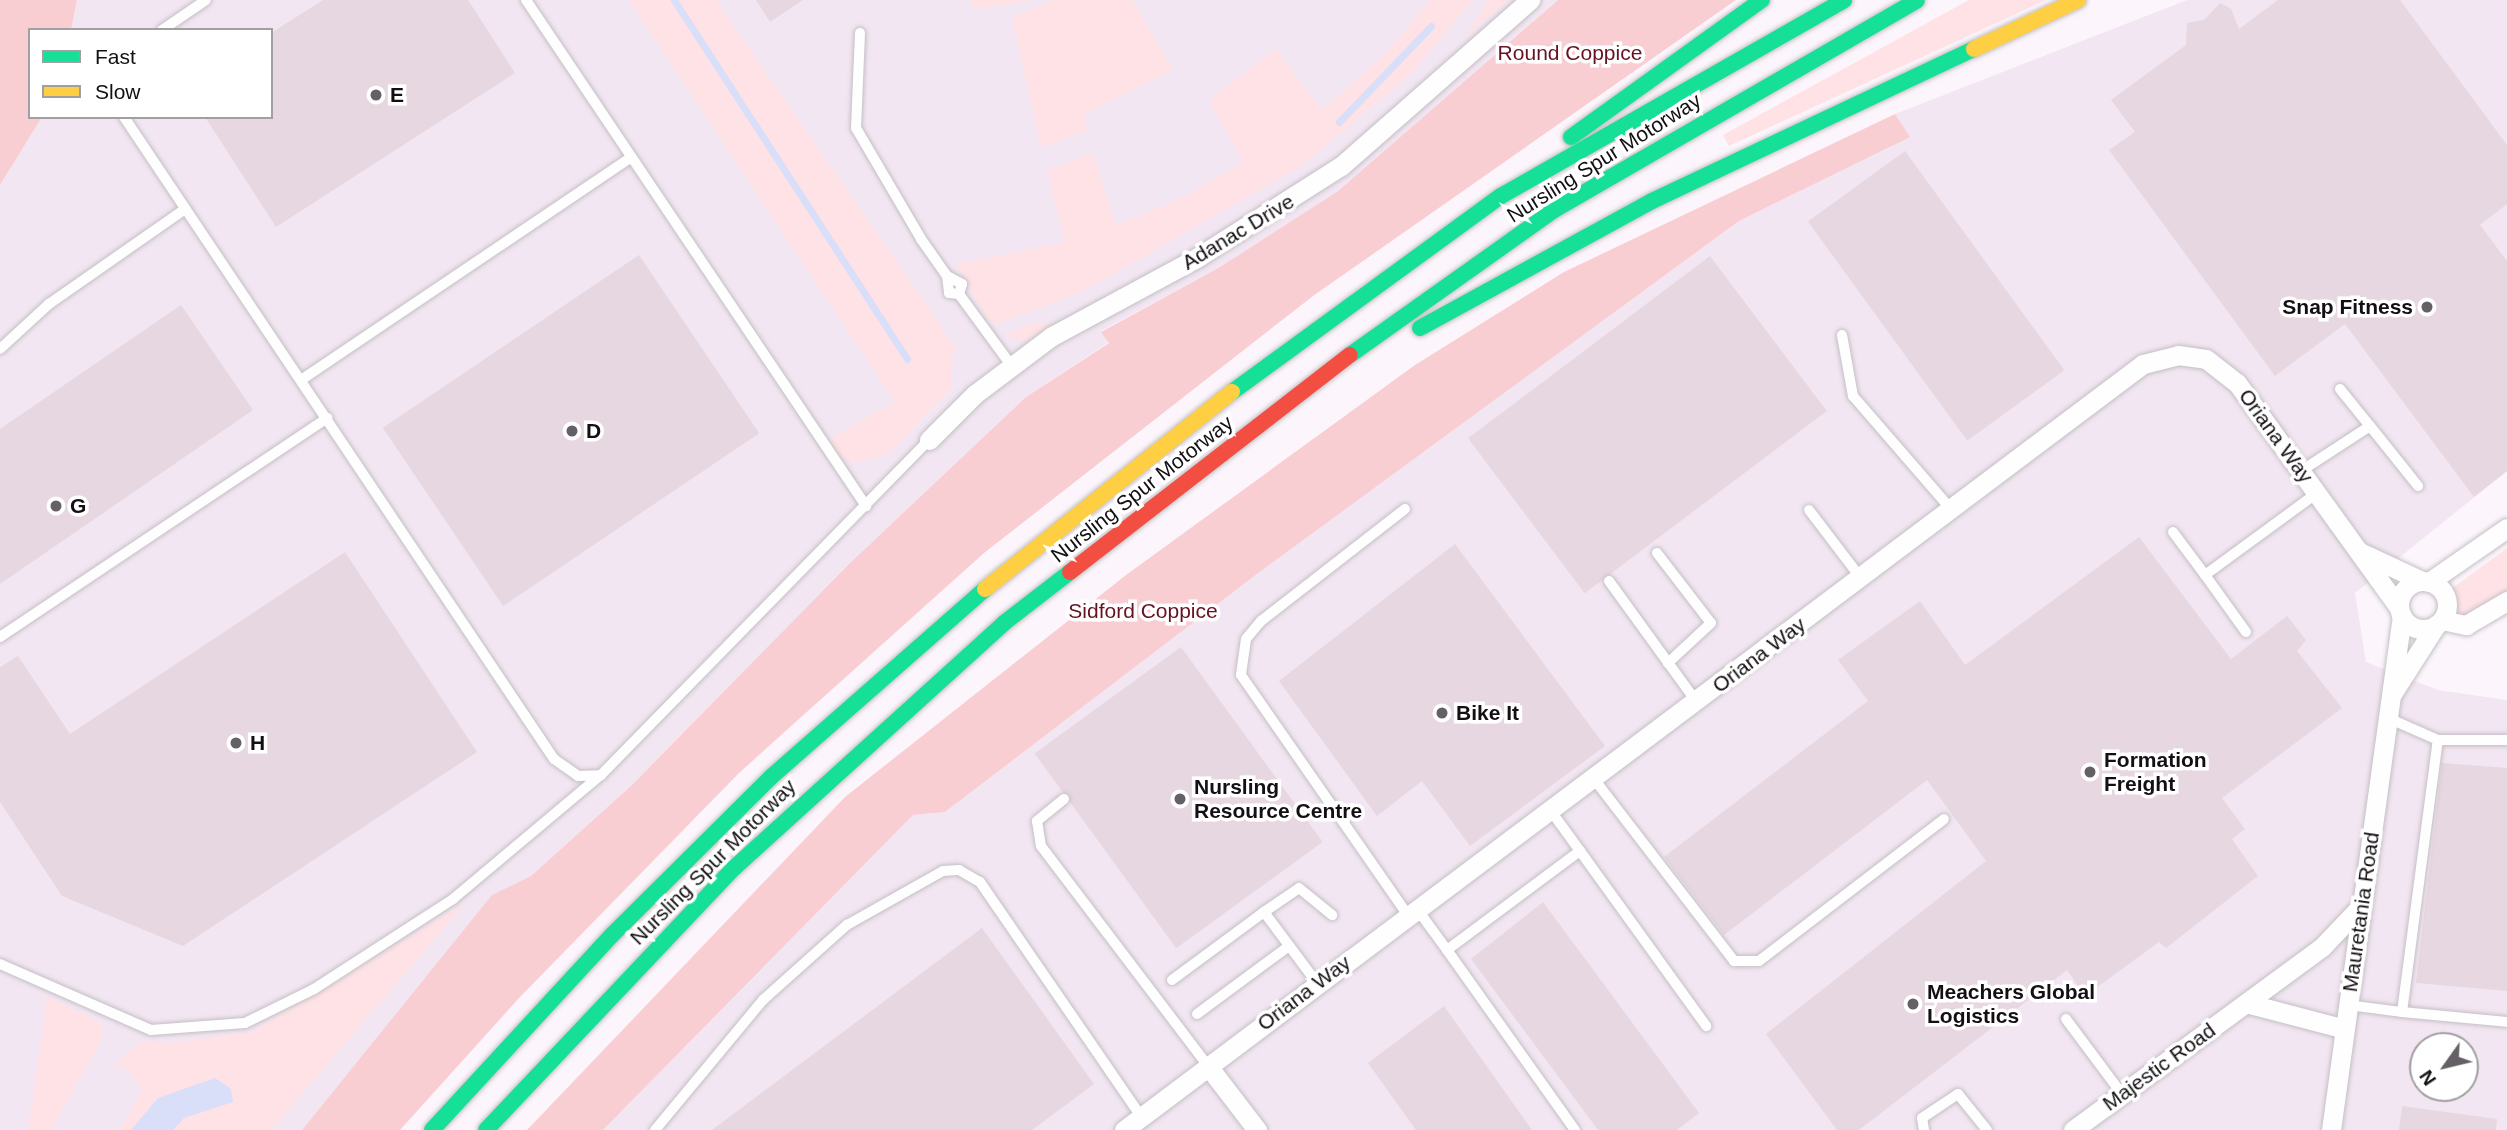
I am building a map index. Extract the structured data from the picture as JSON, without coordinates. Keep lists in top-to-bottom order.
{
  "streets": {
    "highway": ["Nursling Spur Motorway"],
    "street": [
      "Adanac Drive",
      "Oriana Way",
      "Mauretania Road",
      "Majestic Road"
    ]
  },
  "crossings": [
    ["Oriana Way", "Mauretania Road"],
    ["Mauretania Road", "Majestic Road"]
  ],
  "parks": ["Round Coppice", "Sidford Coppice"],
  "places": [
    "E",
    "Snap Fitness",
    "D",
    "G",
    "Bike It",
    "H",
    "Formation Freight",
    "Nursling Resource Centre",
    "Meachers Global Logistics"
  ],
  "legend": ["Fast", "Slow"],
  "north": "bottom left"
}
